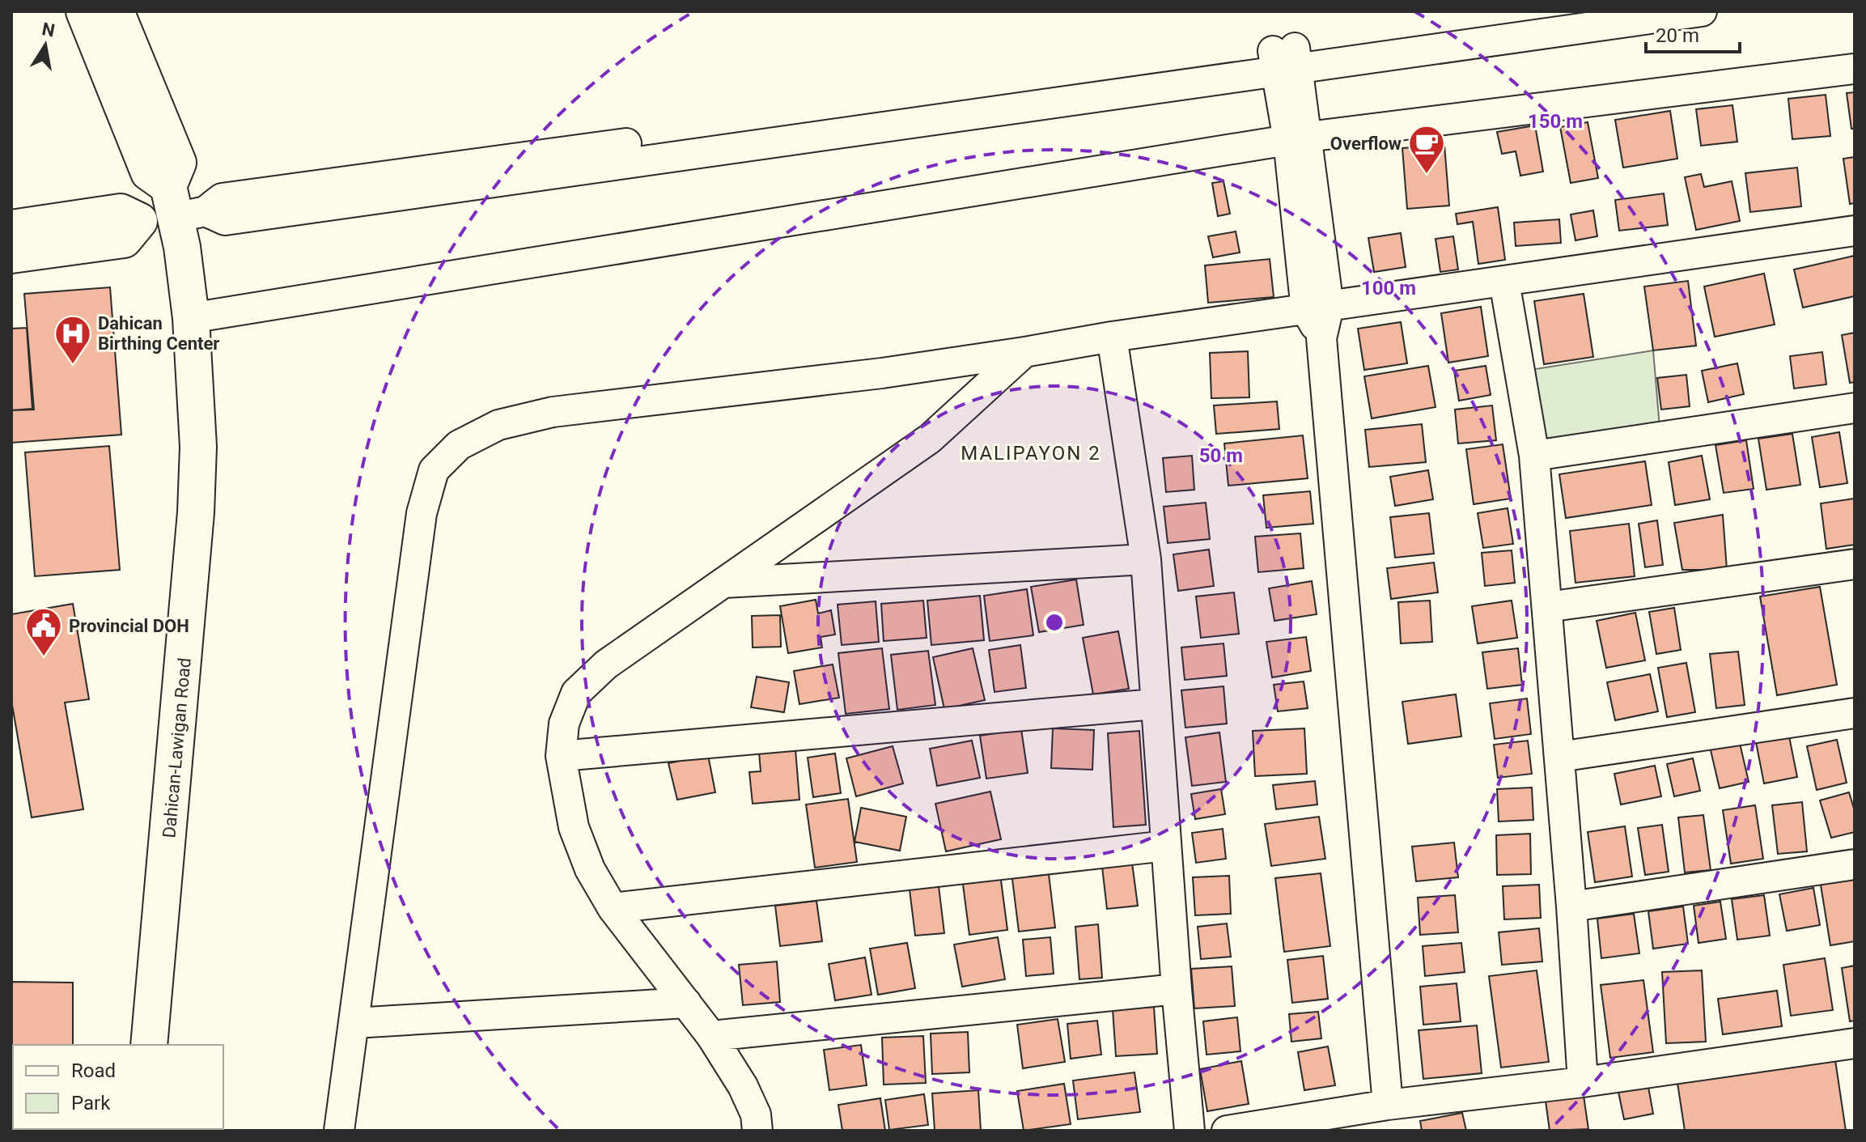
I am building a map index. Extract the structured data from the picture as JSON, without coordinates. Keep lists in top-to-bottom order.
{
  "streets": {
    "main road": ["Dahican-Lawigan Road"]
  },
  "districts": ["MALIPAYON 2"],
  "places": {
    "cafe": ["Overflow"],
    "hospital": ["Dahican Birthing Center"],
    "public building": ["Provincial DOH"]
  },
  "legend": ["Road", "Park"],
  "scale_bar": "20 m",
  "north": "top",
  "rings": ["150 m", "100 m", "50 m"]
}
